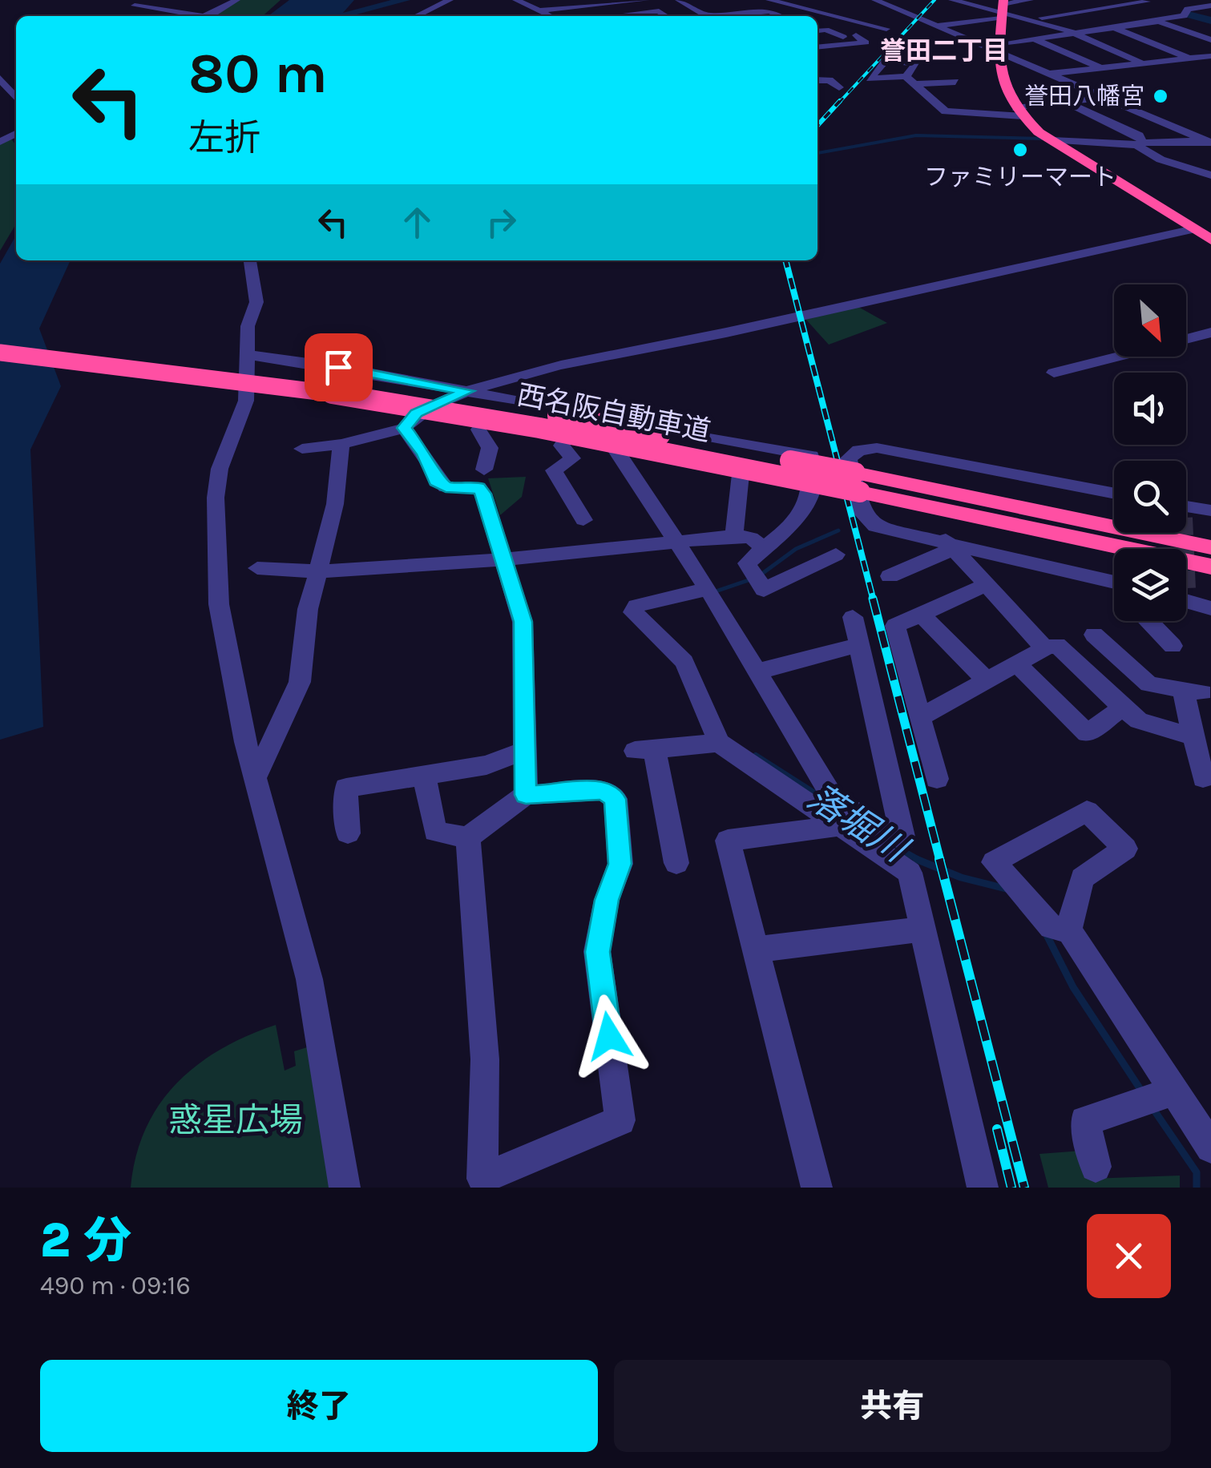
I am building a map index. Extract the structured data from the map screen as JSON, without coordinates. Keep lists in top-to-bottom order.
{
  "streets": {
    "highway": ["西名阪自動車道"]
  },
  "districts": ["誉田二丁目"],
  "water": ["落堀川"],
  "parks": ["惑星広場"],
  "places": ["誉田八幡宮", "ファミリーマート"],
  "north": "bottom right",
  "page": {
    "turn": ["80 m", "左折"],
    "heading": ["2 分", "490 m · 09:16"],
    "buttons": ["終了", "共有"]
  }
}
